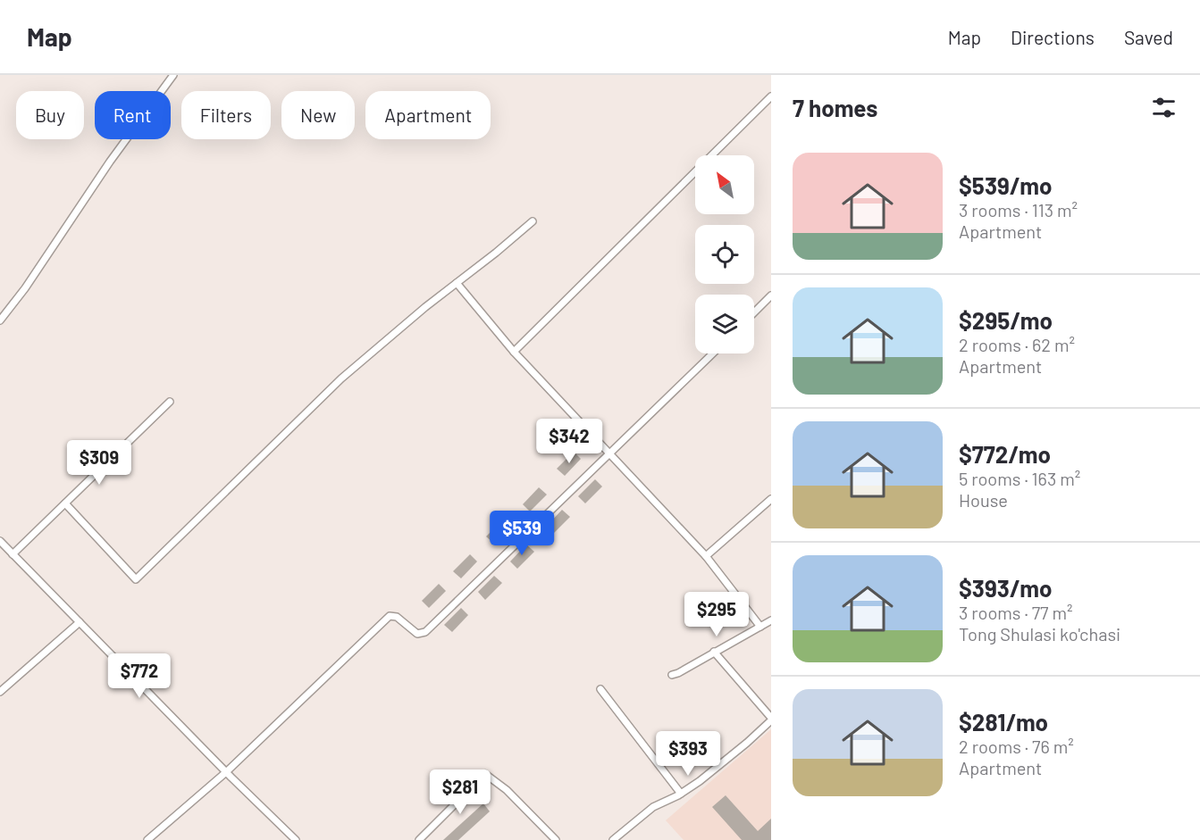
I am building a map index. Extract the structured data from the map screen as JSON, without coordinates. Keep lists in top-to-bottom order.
{
  "north": "top left",
  "page": {
    "header": "Map",
    "nav": ["Map", "Directions", "Saved"],
    "heading": "7 homes",
    "chip": [
      "Buy",
      "Rent",
      "Filters",
      "New",
      "Apartment"
    ],
    "list": [
      {
        "name": "$539/mo",
        "note": "3 rooms · 113 m² · Apartment"
      },
      {
        "name": "$295/mo",
        "note": "2 rooms · 62 m² · Apartment"
      },
      {
        "name": "$772/mo",
        "note": "5 rooms · 163 m² · House"
      },
      {
        "name": "$393/mo",
        "note": "3 rooms · 77 m² · Tong Shulasi ko'chasi"
      },
      {
        "name": "$281/mo",
        "note": "2 rooms · 76 m² · Apartment"
      }
    ],
    "price": [
      "$342",
      "$309",
      "$539",
      "$295",
      "$772",
      "$393",
      "$281"
    ]
  }
}
